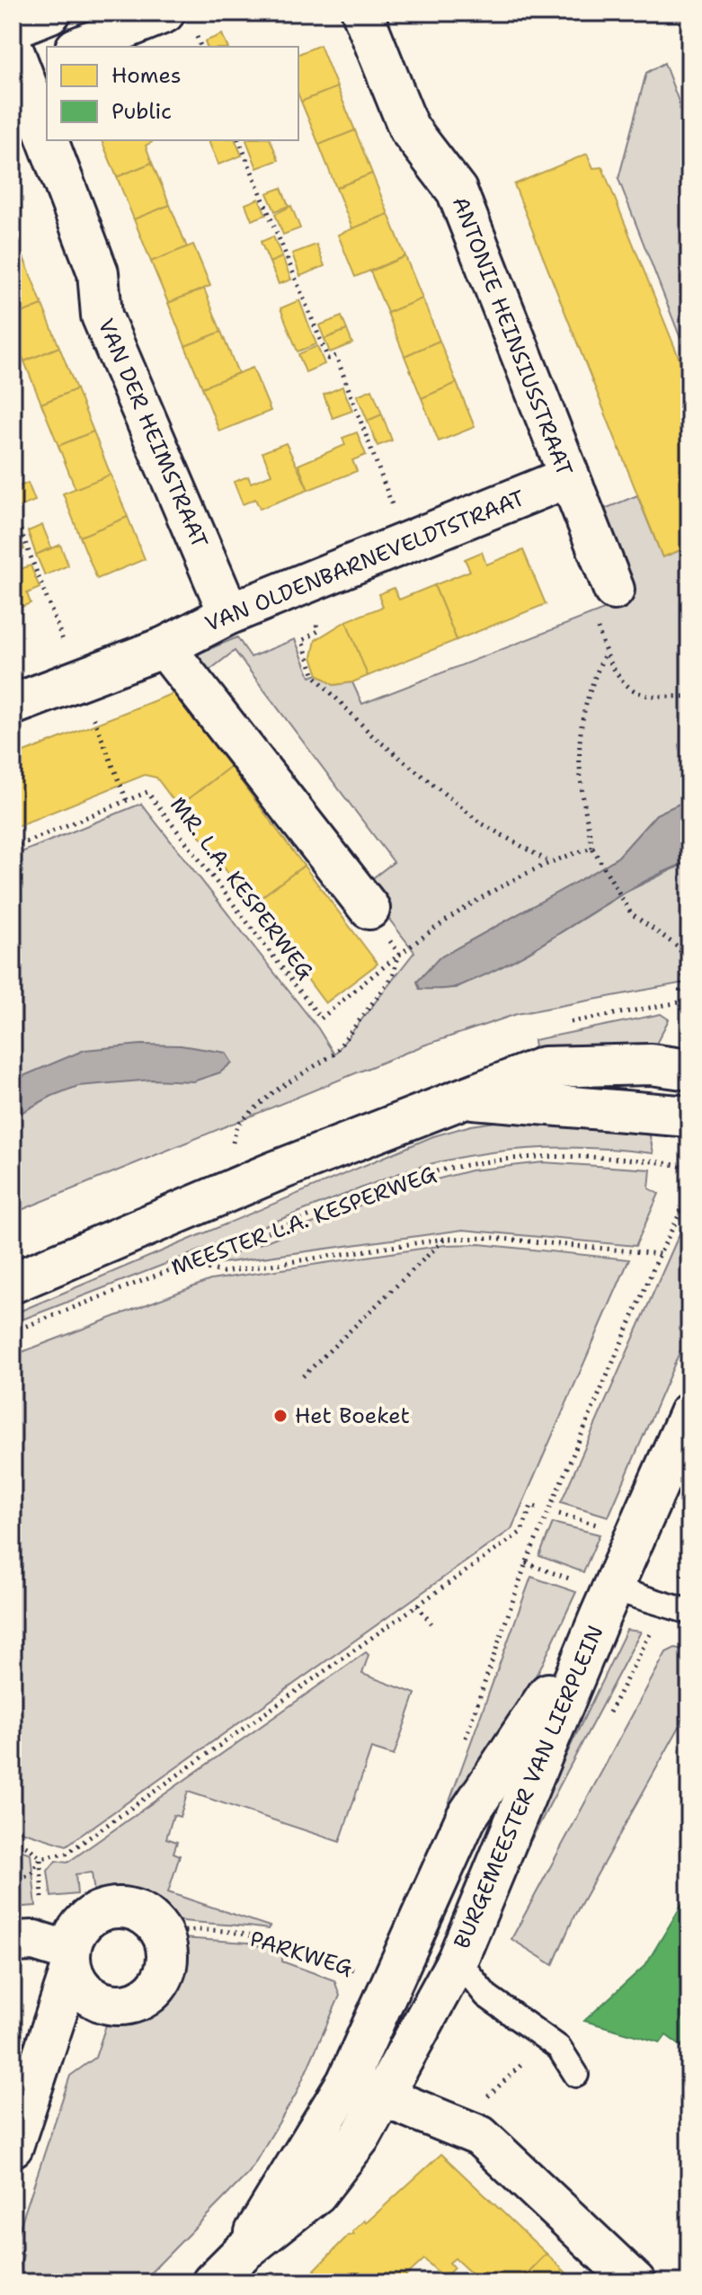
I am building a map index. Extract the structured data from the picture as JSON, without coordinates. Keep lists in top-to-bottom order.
{
  "streets": {
    "street": [
      "ANTONIE HEINSIUSSTRAAT",
      "VAN DER HEIMSTRAAT",
      "VAN OLDENBARNEVELDTSTRAAT",
      "BURGEMEESTER VAN LIERPLEIN"
    ],
    "path": ["MR. L.A. KESPERWEG", "MEESTER L.A. KESPERWEG", "PARKWEG"]
  },
  "crossings": [
    ["ANTONIE HEINSIUSSTRAAT", "VAN OLDENBARNEVELDTSTRAAT"],
    ["VAN DER HEIMSTRAAT", "VAN OLDENBARNEVELDTSTRAAT"],
    ["BURGEMEESTER VAN LIERPLEIN", "PARKWEG"]
  ],
  "places": ["Het Boeket"],
  "legend": ["Homes", "Public"]
}
